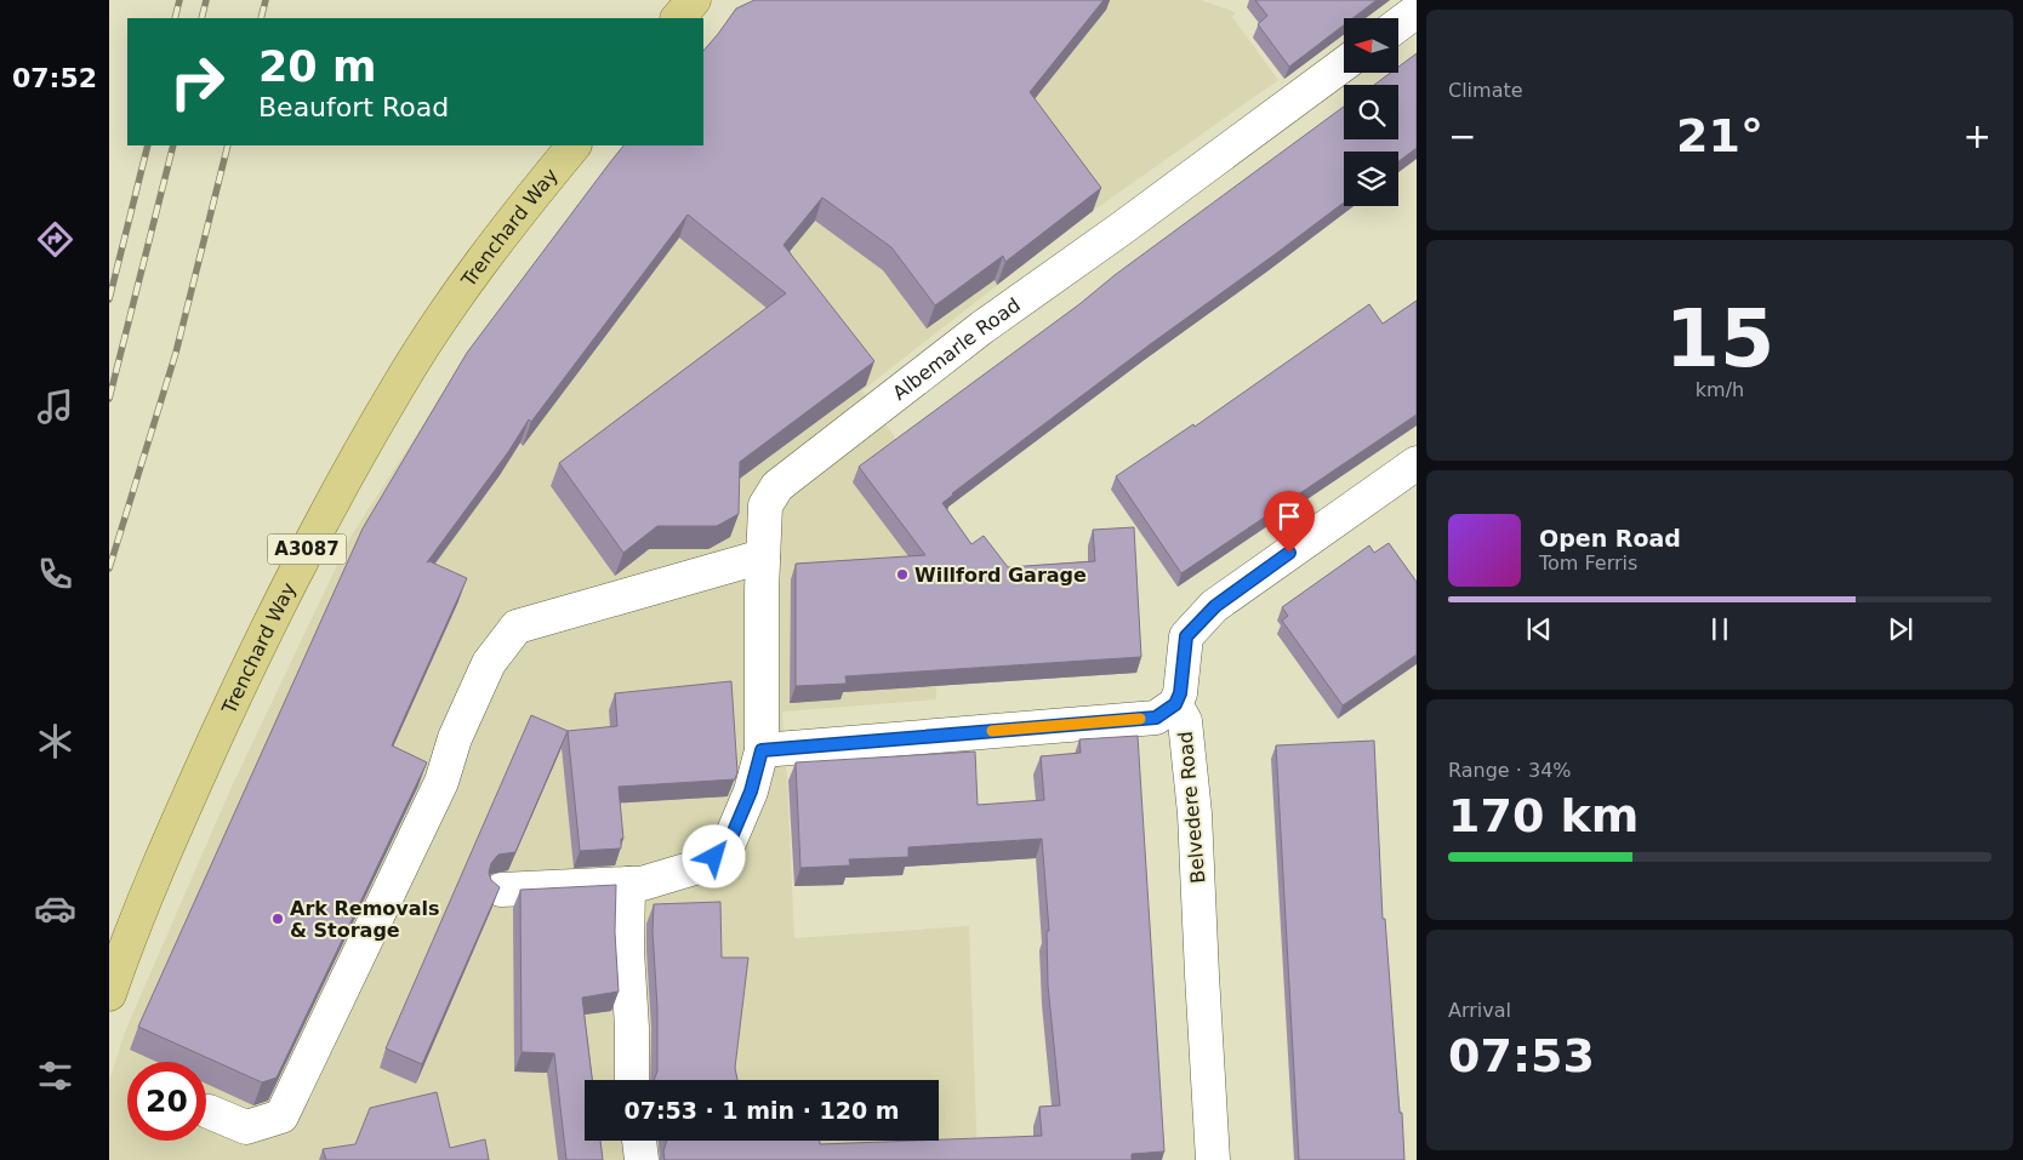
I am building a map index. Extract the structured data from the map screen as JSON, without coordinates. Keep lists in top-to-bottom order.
{
  "streets": {
    "main road": ["Trenchard Way", "A3087"],
    "street": ["Albemarle Road", "Belvedere Road"]
  },
  "places": ["Willford Garage", "Ark Removals & Storage"],
  "north": "left",
  "page": {
    "tabs": "07:52",
    "tile": [
      "Climate",
      ["15", "km/h"],
      ["Range · 34%", "170 km"],
      ["Arrival", "07:53"]
    ],
    "turn": ["20 m", "Beaufort Road"],
    "heat": ["−", "21°", "+"],
    "song": ["Open Road", "Tom Ferris"],
    "limit": "20",
    "trip": "07:53 · 1 min · 120 m"
  }
}
